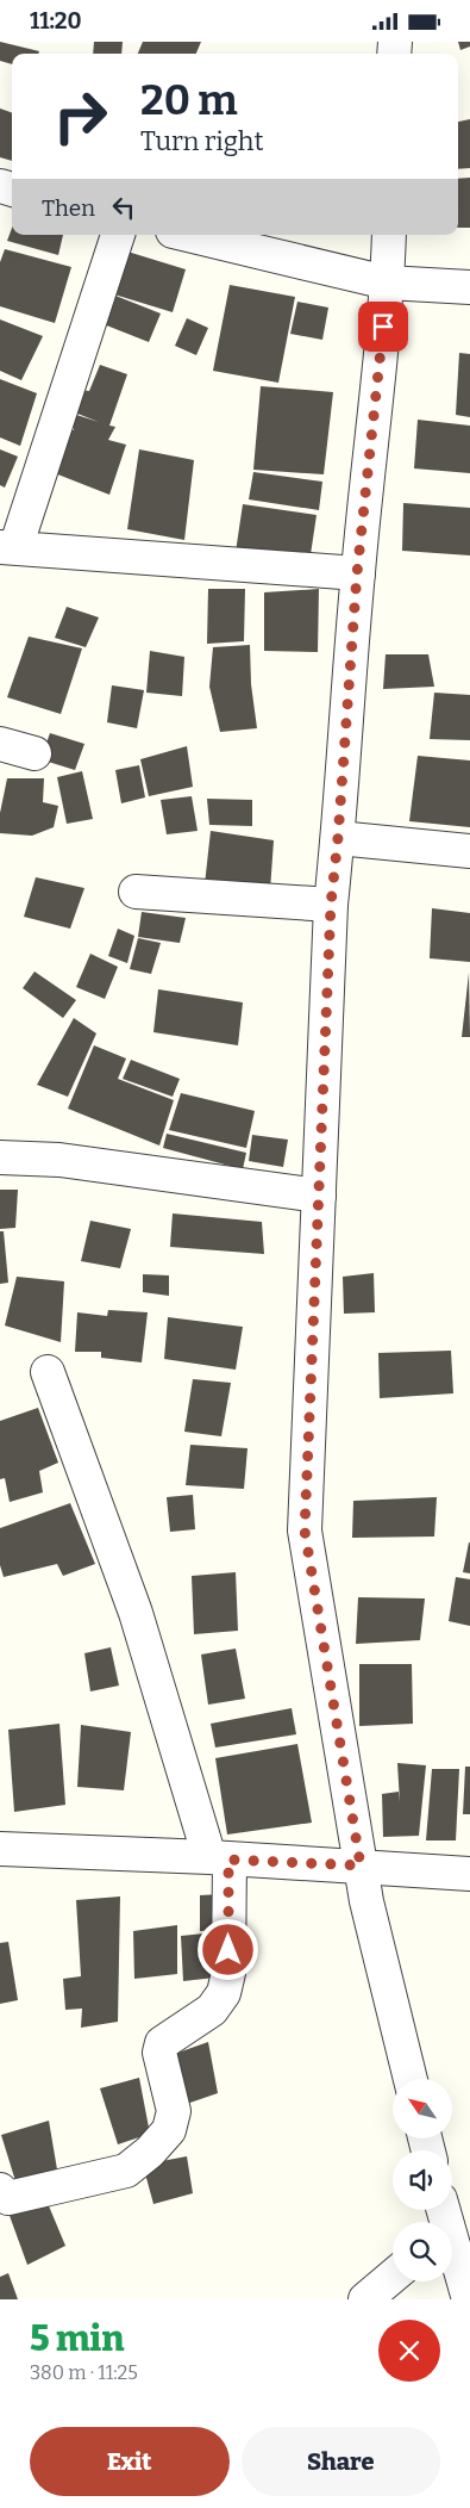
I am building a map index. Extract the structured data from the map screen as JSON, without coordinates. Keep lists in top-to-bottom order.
{
  "north": "top left",
  "page": {
    "status": "11:20",
    "turn": ["20 m", "Turn right"],
    "then": "Then",
    "heading": ["5 min", "380 m · 11:25"],
    "buttons": ["Exit", "Share"]
  }
}
